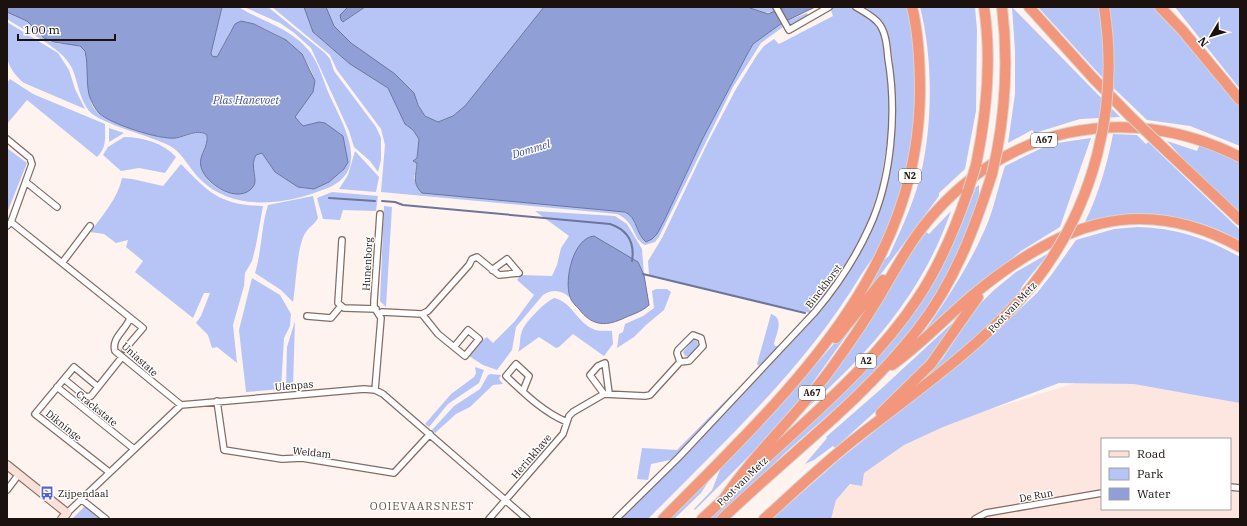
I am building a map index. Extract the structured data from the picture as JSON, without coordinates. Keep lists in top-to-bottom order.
{
  "streets": {
    "highway": [
      "A67",
      "N2",
      "Poot van Metz",
      "A2"
    ],
    "street": [
      "Hunenborg",
      "Binckhorst",
      "Uniastate",
      "Ulenpas",
      "Crackstate",
      "Dikninge",
      "Weldam",
      "Herinkhave",
      "De Run"
    ]
  },
  "crossings": [
    ["A67", "N2"],
    ["A67", "Poot van Metz"],
    ["Hunenborg", "Ulenpas"],
    ["Poot van Metz", "A2"],
    ["Uniastate", "Ulenpas"],
    ["Uniastate", "Crackstate"],
    ["Ulenpas", "Weldam"],
    ["Crackstate", "Dikninge"]
  ],
  "districts": ["OOIEVAARSNEST"],
  "water": ["Plas Hanevoet", "Dommel"],
  "places": {
    "bus stop": ["Zijpendaal"]
  },
  "legend": ["Road", "Park", "Water"],
  "scale_bar": "100 m",
  "north": "bottom left"
}
